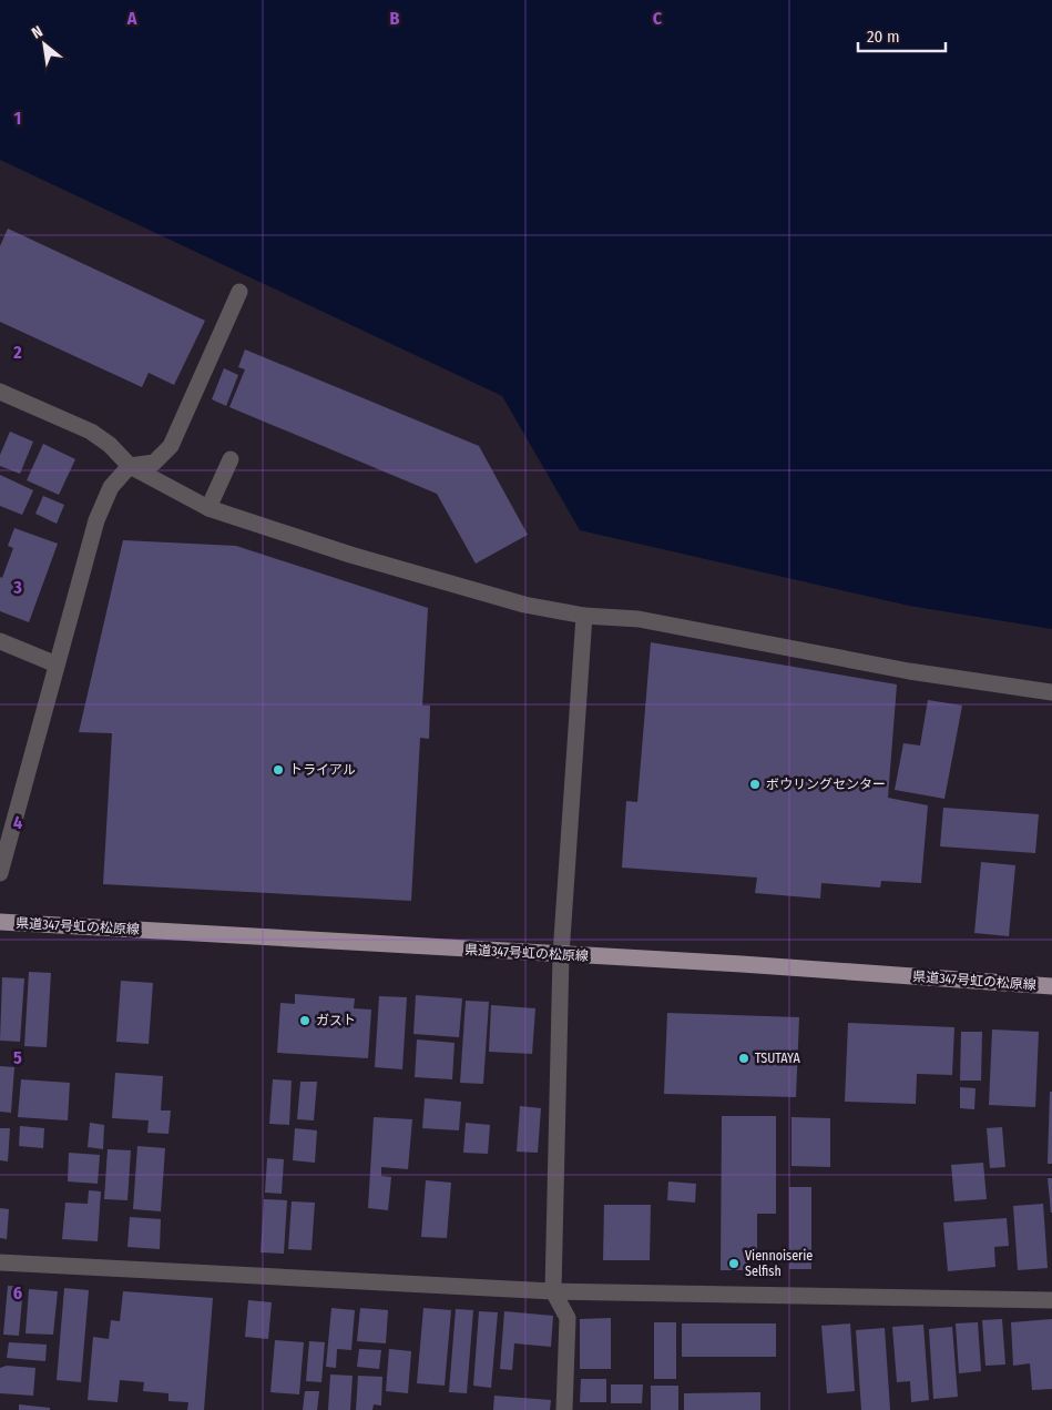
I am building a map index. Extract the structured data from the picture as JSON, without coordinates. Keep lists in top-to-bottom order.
{
  "streets": {
    "main road": ["県道347号虹の松原線"]
  },
  "places": [
    "トライアル",
    "ボウリングセンター",
    "ガスト",
    "TSUTAYA",
    "Viennoiserie Selfish"
  ],
  "scale_bar": "20 m",
  "north": "top left",
  "grid": {
    "columns": ["A", "B", "C"],
    "rows": [
      "1",
      "2",
      "3",
      "4",
      "5",
      "6"
    ]
  }
}
